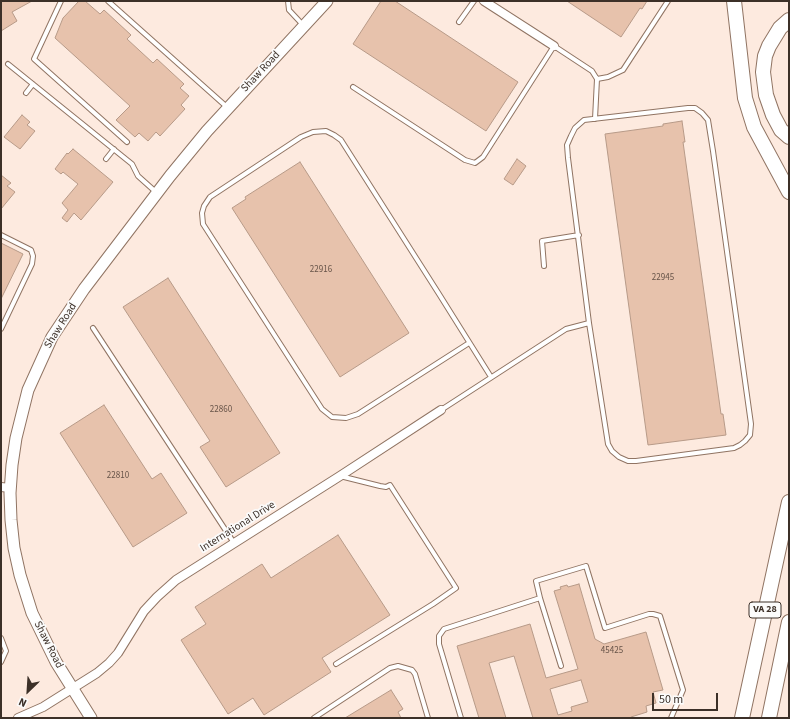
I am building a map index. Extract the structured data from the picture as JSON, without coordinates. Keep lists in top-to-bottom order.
{
  "streets": {
    "highway": ["VA 28"],
    "main road": ["Shaw Road"],
    "street": ["International Drive"]
  },
  "crossings": [
    ["Shaw Road", "International Drive"]
  ],
  "house_numbers": [
    "22916",
    "22945",
    "22860",
    "22810",
    "45425"
  ],
  "scale_bar": "50 m",
  "north": "bottom left"
}
